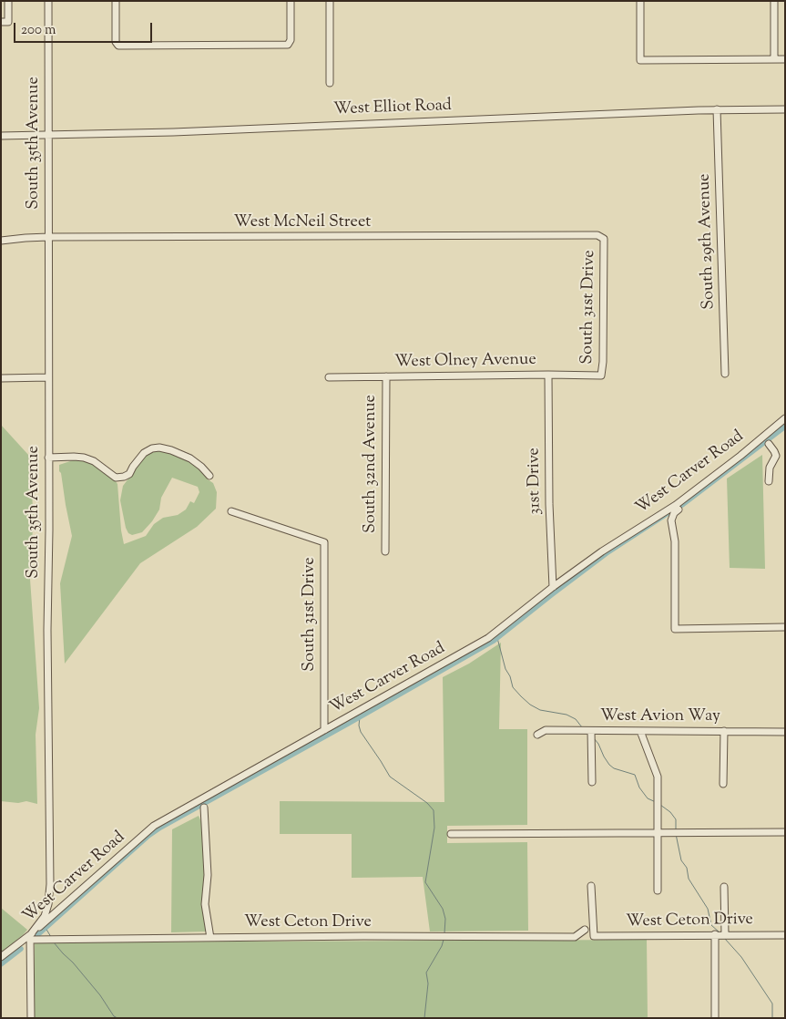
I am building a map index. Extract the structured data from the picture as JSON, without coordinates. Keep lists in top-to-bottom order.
{
  "streets": {
    "street": [
      "West Elliot Road",
      "South 35th Avenue",
      "West McNeil Street",
      "South 29th Avenue",
      "South 31st Drive",
      "West Olney Avenue",
      "South 32nd Avenue",
      "West Carver Road",
      "31st Drive",
      "West Avion Way",
      "West Ceton Drive"
    ]
  },
  "crossings": [
    ["West Elliot Road", "South 35th Avenue"],
    ["West Elliot Road", "South 29th Avenue"],
    ["South 35th Avenue", "West McNeil Street"],
    ["South 35th Avenue", "West Carver Road"],
    ["South 35th Avenue", "West Ceton Drive"],
    ["West McNeil Street", "South 31st Drive"],
    ["South 31st Drive", "West Olney Avenue"],
    ["South 31st Drive", "West Carver Road"],
    ["West Olney Avenue", "South 32nd Avenue"],
    ["West Olney Avenue", "31st Drive"],
    ["West Carver Road", "31st Drive"],
    ["West Carver Road", "West Ceton Drive"]
  ],
  "scale_bar": "200 m"
}
